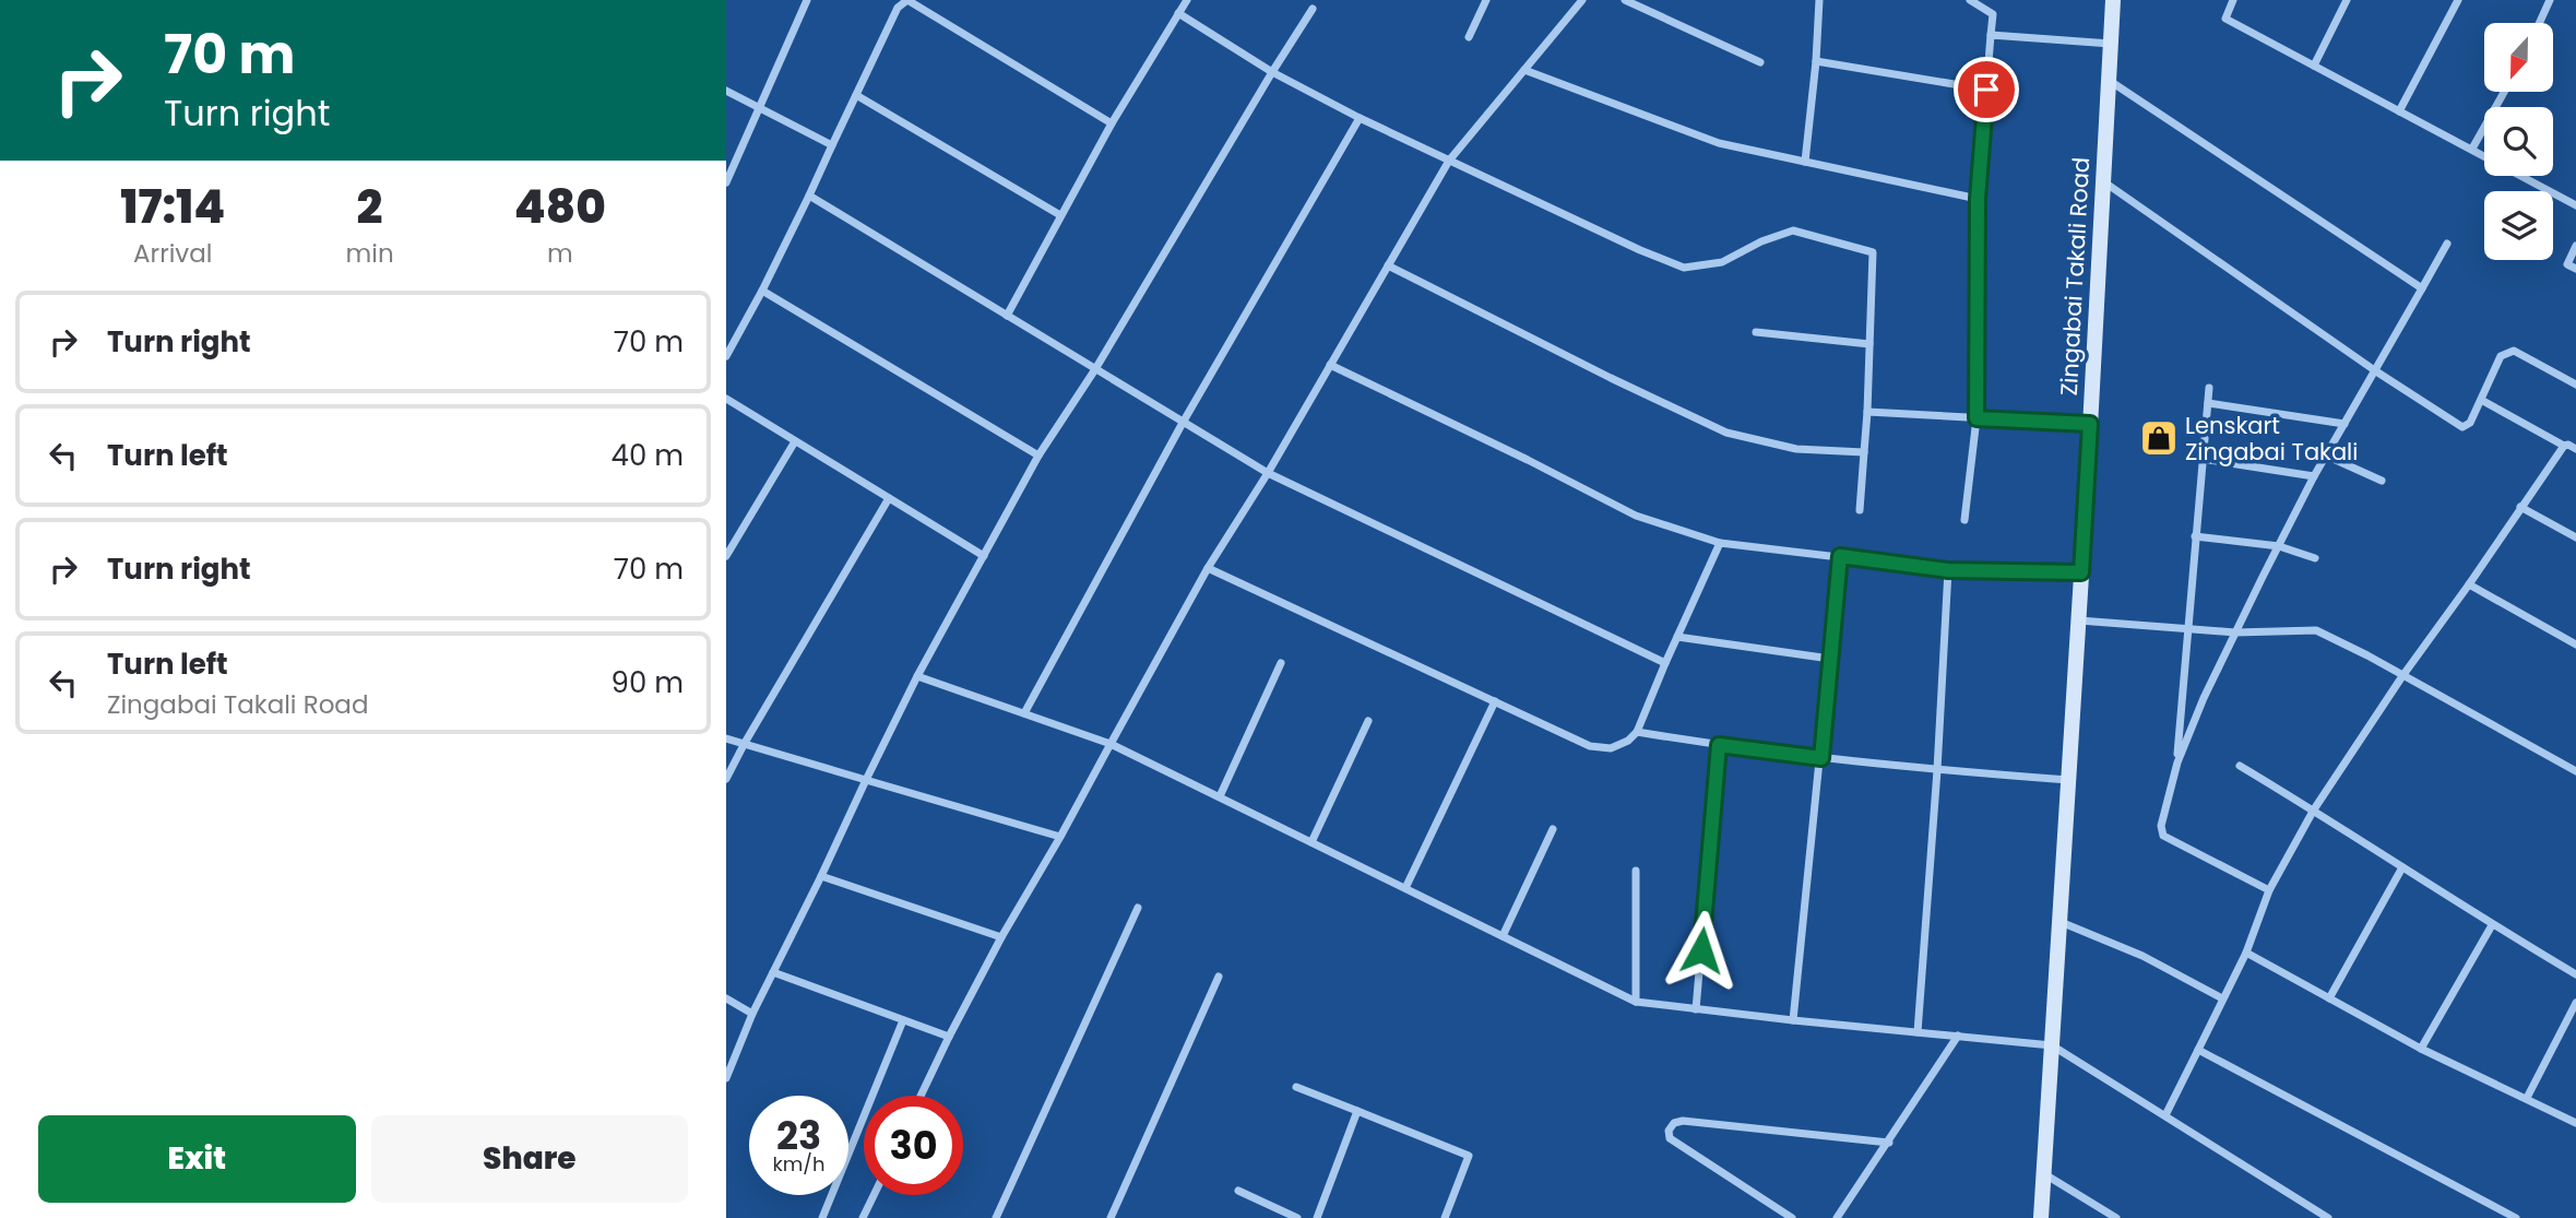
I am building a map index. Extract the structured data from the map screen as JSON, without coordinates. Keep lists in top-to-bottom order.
{
  "streets": {
    "street": ["Zingabai Takali Road"]
  },
  "places": {
    "shop": ["Lenskart Zingabai Takali"]
  },
  "north": "bottom",
  "page": {
    "turn": ["70 m", "Turn right"],
    "eta": [
      "17:14",
      "Arrival",
      "2",
      "min",
      "480",
      "m"
    ],
    "list": [
      {
        "name": "Turn right",
        "value": "70 m"
      },
      {
        "name": "Turn left",
        "value": "40 m"
      },
      {
        "name": "Turn right",
        "value": "70 m"
      },
      {
        "name": "Turn left",
        "note": "Zingabai Takali Road",
        "value": "90 m"
      }
    ],
    "speed": "23 km/h",
    "limit": "30",
    "buttons": ["Exit", "Share"]
  }
}
